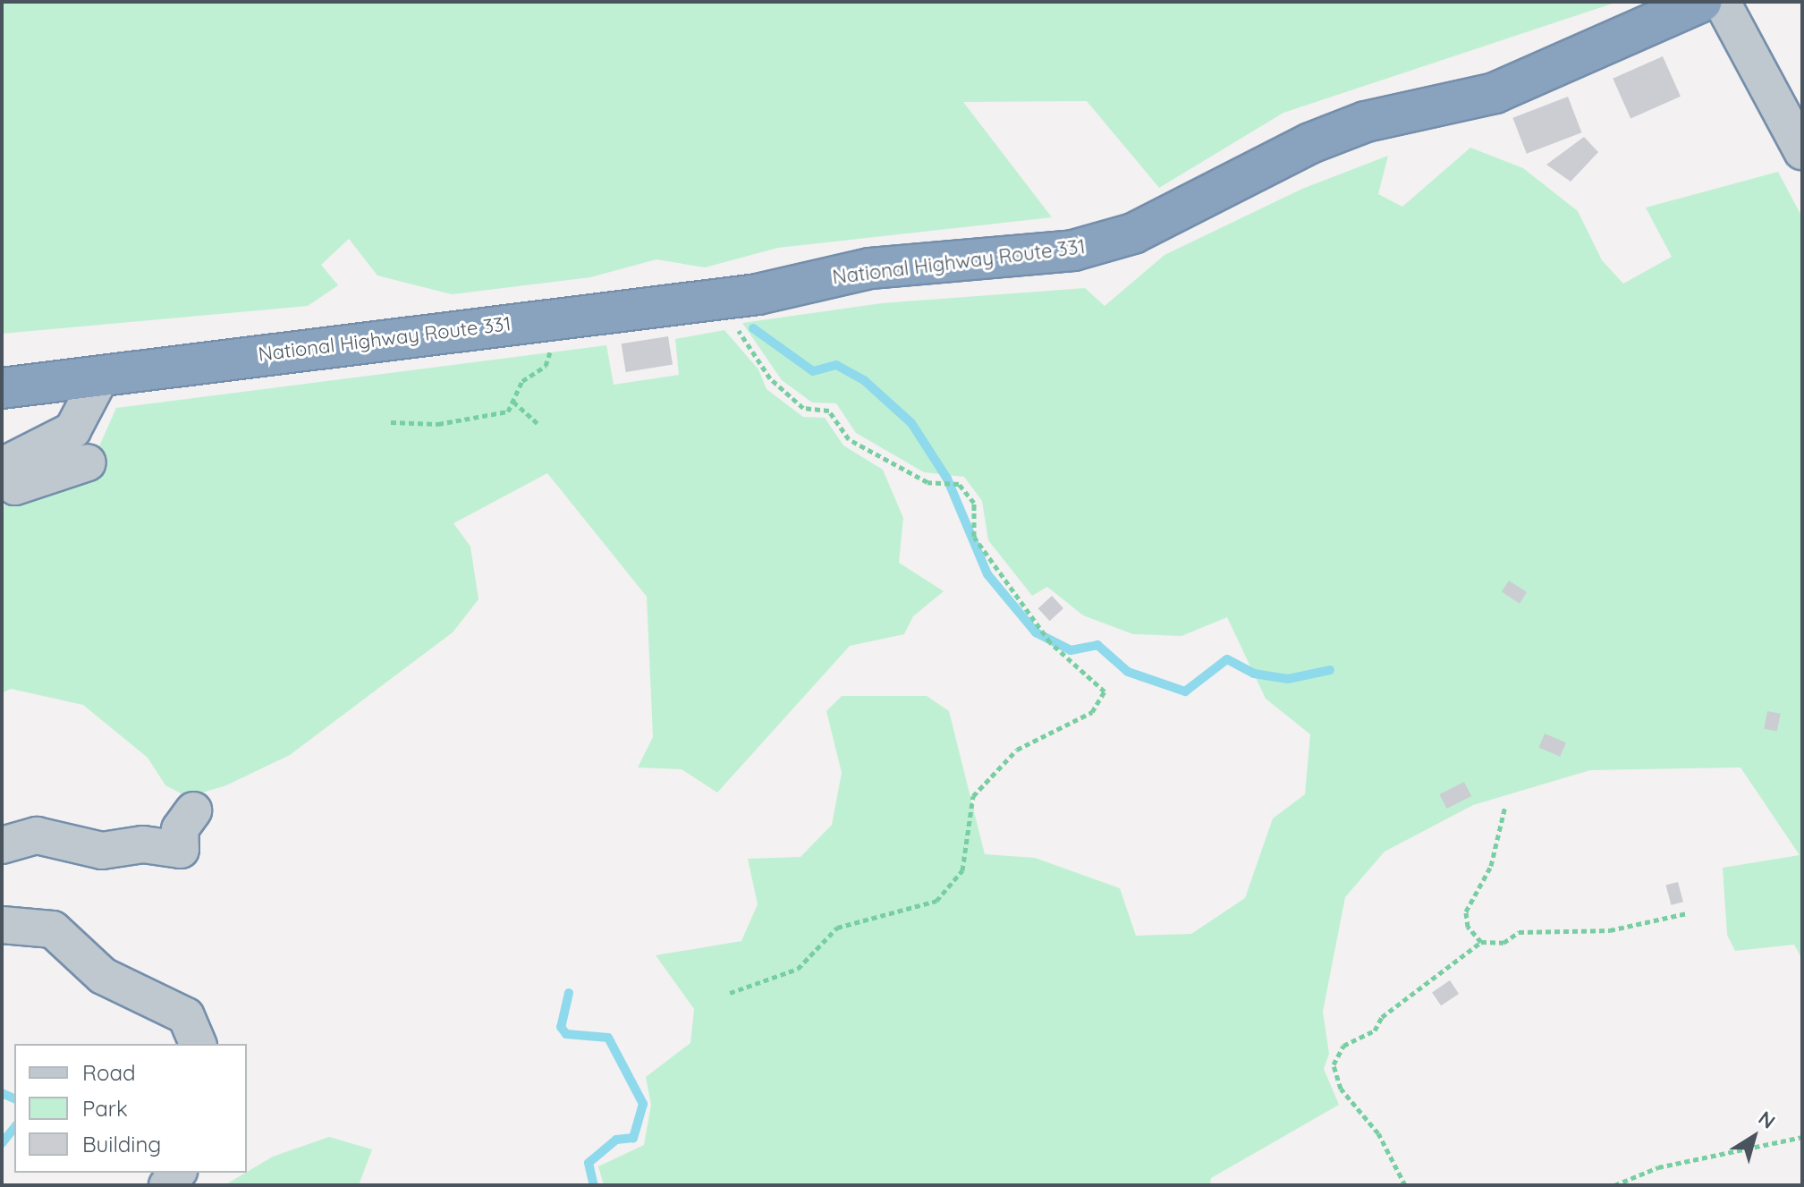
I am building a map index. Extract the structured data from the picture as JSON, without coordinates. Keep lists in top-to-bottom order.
{
  "streets": {
    "highway": ["National Highway Route 331"]
  },
  "legend": ["Road", "Park", "Building"],
  "north": "top right"
}
